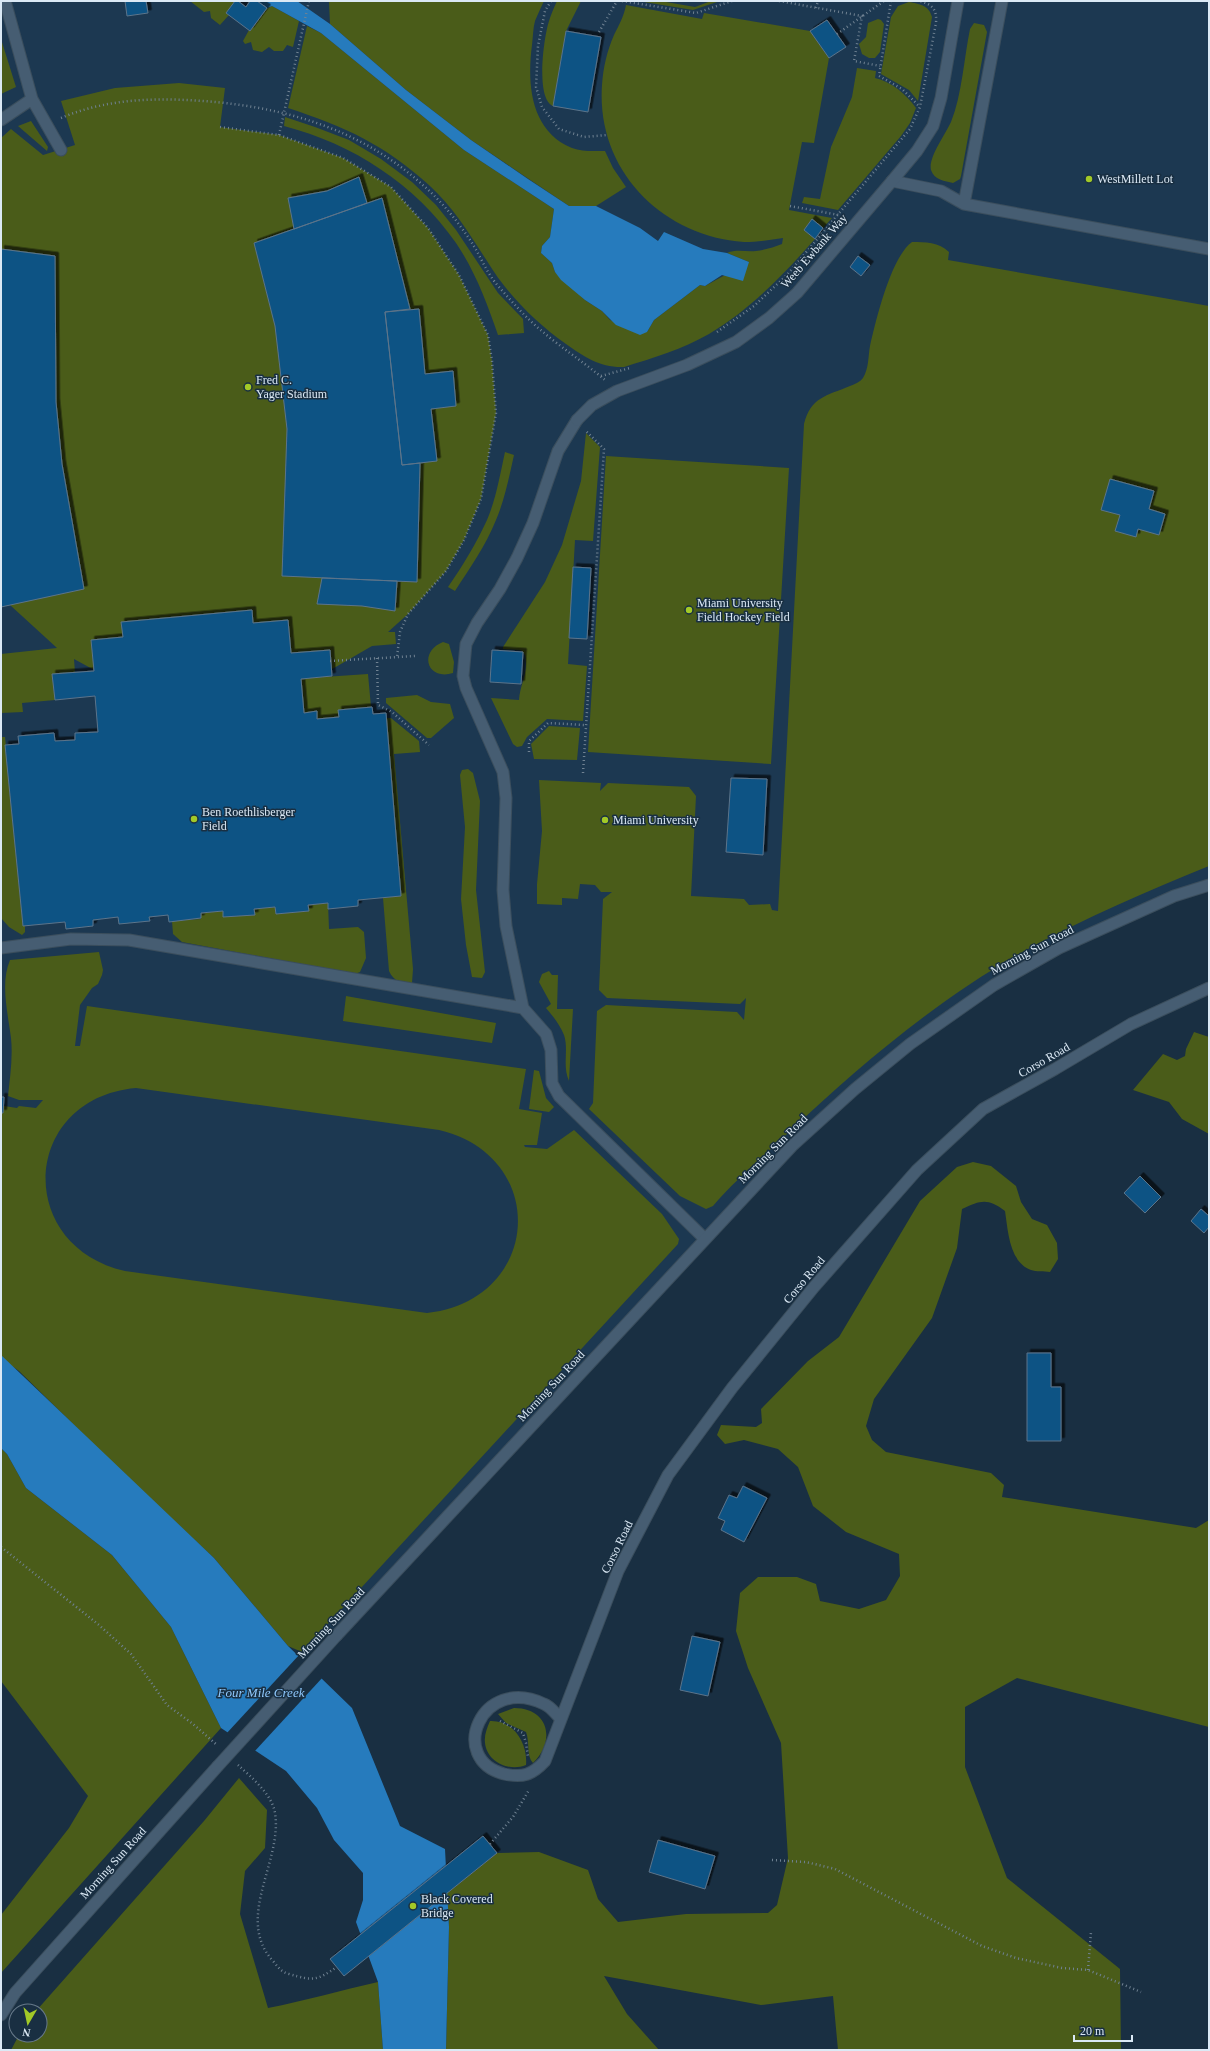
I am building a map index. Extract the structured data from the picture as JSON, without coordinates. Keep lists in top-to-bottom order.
{
  "streets": {
    "street": ["Weeb Ewbank Way", "Morning Sun Road", "Corso Road"]
  },
  "water": ["Four Mile Creek"],
  "places": [
    "WestMillett Lot",
    "Fred C. Yager Stadium",
    "Miami University Field Hockey Field",
    "Ben Roethlisberger Field",
    "Miami University",
    "Black Covered Bridge"
  ],
  "scale_bar": "20 m",
  "north": "bottom"
}
